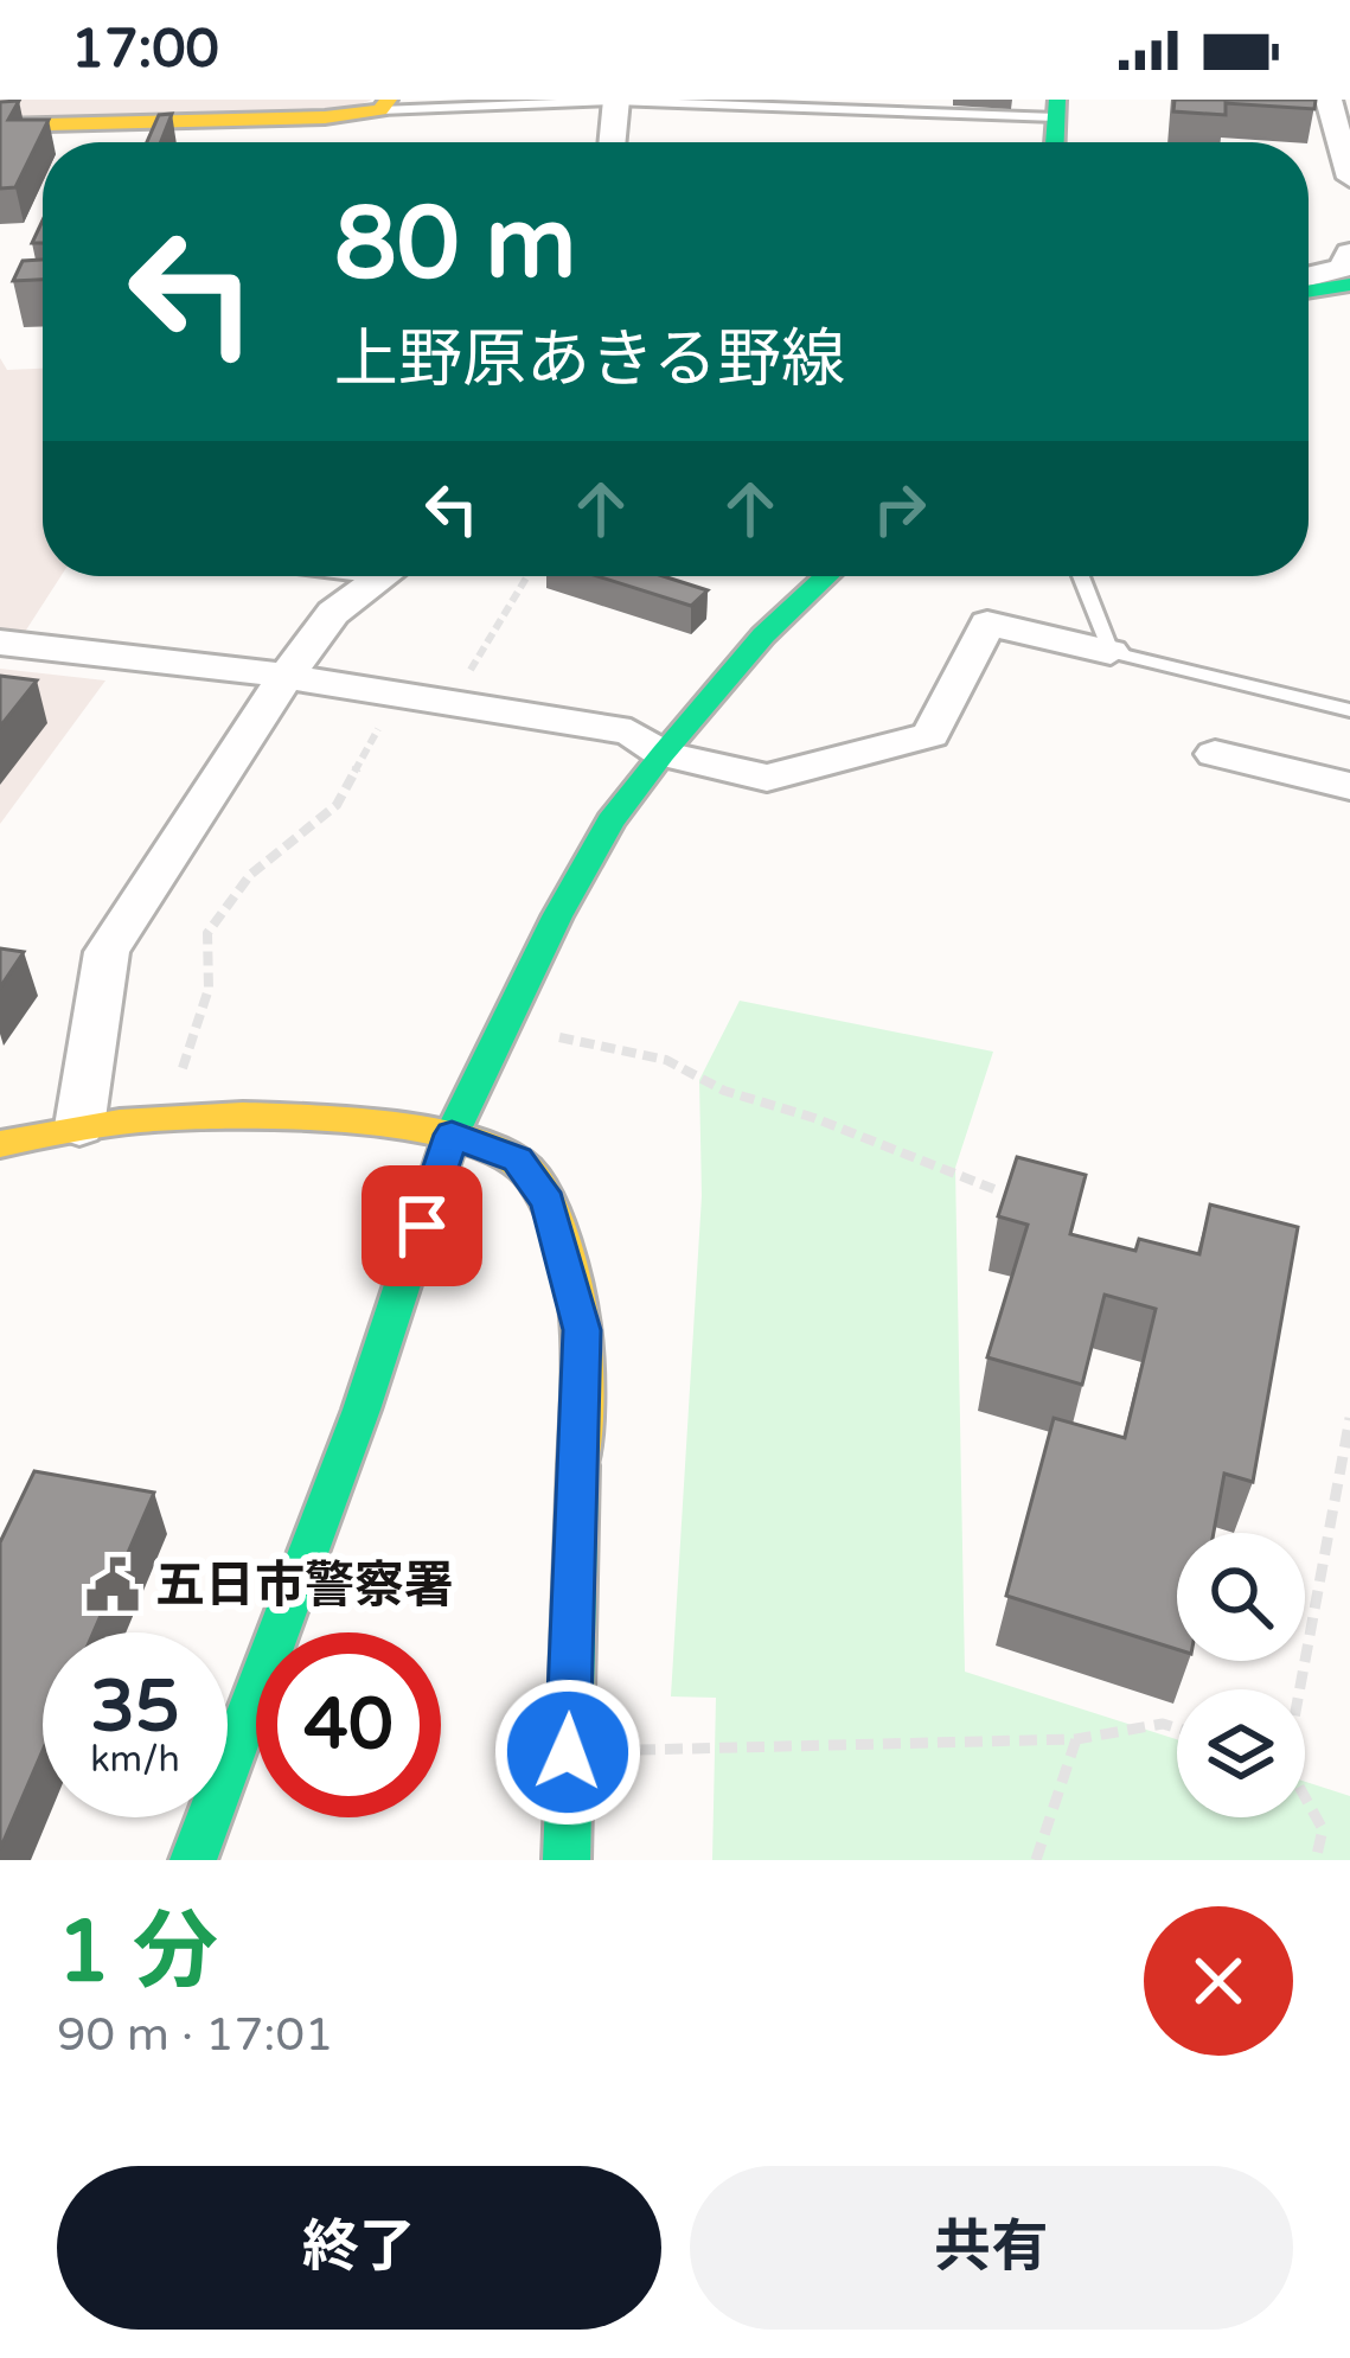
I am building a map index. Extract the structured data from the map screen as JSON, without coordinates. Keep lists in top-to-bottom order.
{
  "places": {
    "public building": ["五日市警察署"]
  },
  "page": {
    "status": "17:00",
    "turn": ["80 m", "上野原あきる野線"],
    "speed": "35 km/h",
    "limit": "40",
    "heading": ["1 分", "90 m · 17:01"],
    "buttons": ["終了", "共有"]
  }
}
